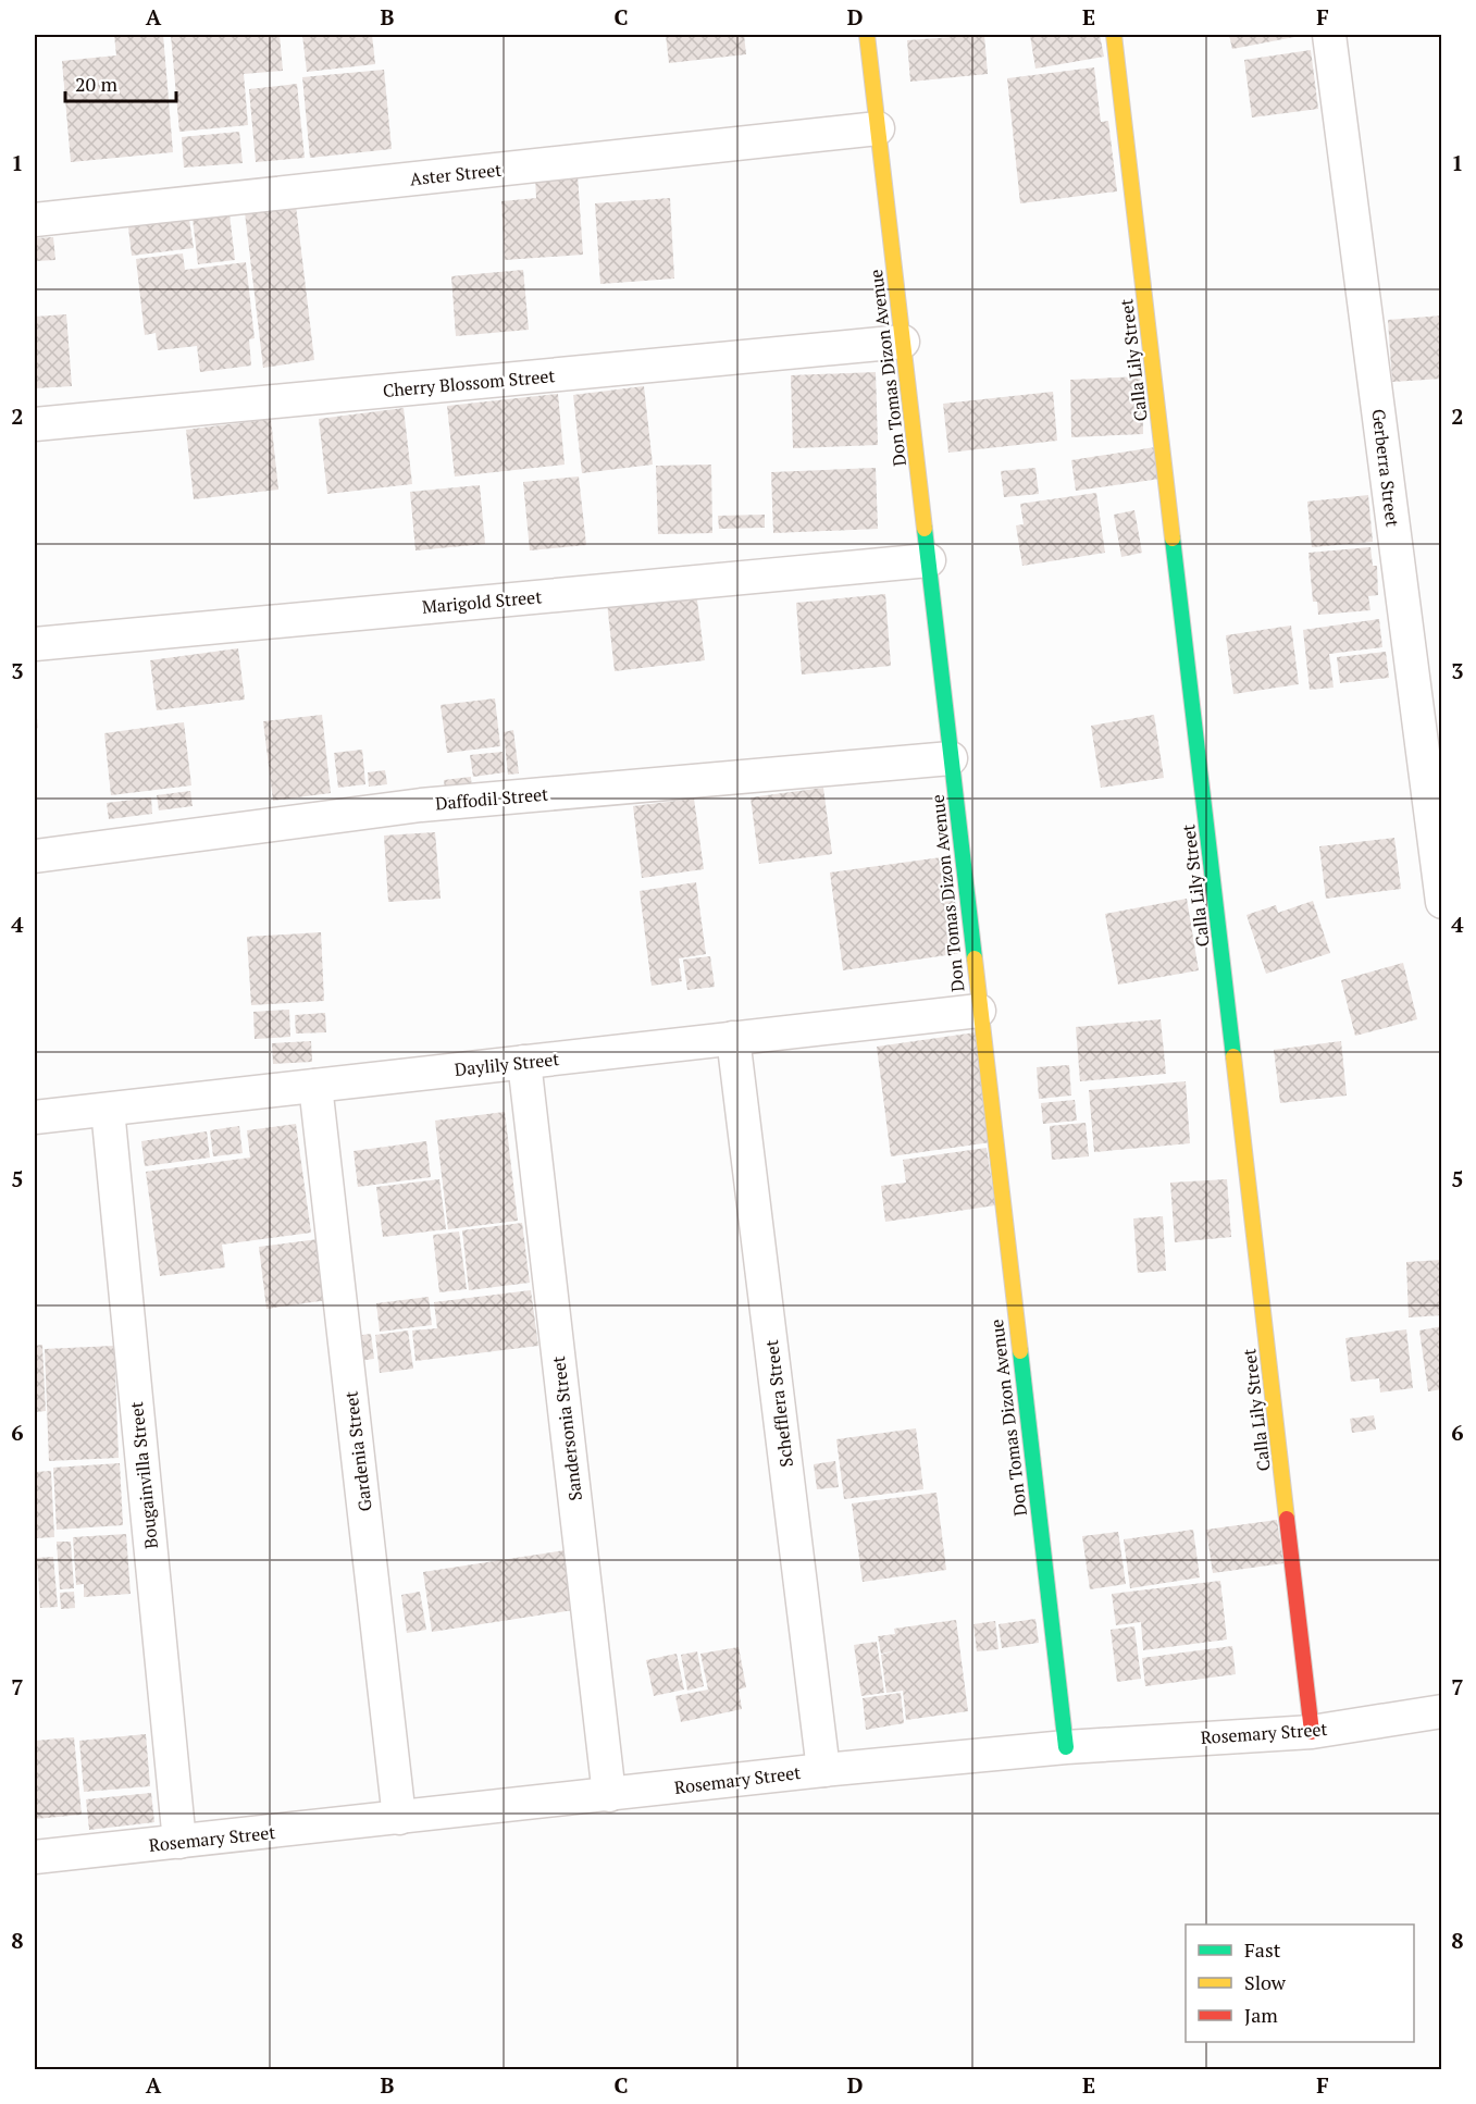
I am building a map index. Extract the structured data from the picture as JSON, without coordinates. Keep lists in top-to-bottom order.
{
  "streets": {
    "street": [
      "Aster Street",
      "Calla Lily Street",
      "Don Tomas Dizon Avenue",
      "Cherry Blossom Street",
      "Gerberra Street",
      "Marigold Street",
      "Daffodil Street",
      "Daylily Street",
      "Schefflera Street",
      "Sandersonia Street",
      "Gardenia Street",
      "Bougainvilla Street",
      "Rosemary Street"
    ]
  },
  "crossings": [
    ["Aster Street", "Don Tomas Dizon Avenue"],
    ["Calla Lily Street", "Rosemary Street"],
    ["Don Tomas Dizon Avenue", "Cherry Blossom Street"],
    ["Don Tomas Dizon Avenue", "Marigold Street"],
    ["Don Tomas Dizon Avenue", "Daffodil Street"],
    ["Don Tomas Dizon Avenue", "Daylily Street"],
    ["Don Tomas Dizon Avenue", "Rosemary Street"],
    ["Daylily Street", "Schefflera Street"],
    ["Daylily Street", "Sandersonia Street"],
    ["Daylily Street", "Gardenia Street"],
    ["Daylily Street", "Bougainvilla Street"],
    ["Schefflera Street", "Rosemary Street"],
    ["Sandersonia Street", "Rosemary Street"],
    ["Gardenia Street", "Rosemary Street"],
    ["Bougainvilla Street", "Rosemary Street"]
  ],
  "legend": ["Fast", "Slow", "Jam"],
  "scale_bar": "20 m",
  "grid": {
    "columns": [
      "A",
      "B",
      "C",
      "D",
      "E",
      "F"
    ],
    "rows": [
      "1",
      "2",
      "3",
      "4",
      "5",
      "6",
      "7",
      "8"
    ]
  }
}
